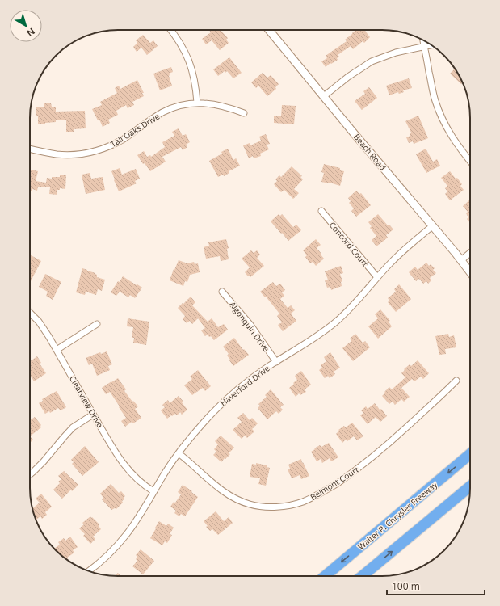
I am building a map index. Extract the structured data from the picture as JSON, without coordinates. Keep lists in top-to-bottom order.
{
  "streets": {
    "highway": ["Walter P. Chrysler Freeway"],
    "street": [
      "Tall Oaks Drive",
      "Beach Road",
      "Concord Court",
      "Algonquin Drive",
      "Haverford Drive",
      "Clearview Drive",
      "Belmont Court"
    ]
  },
  "crossings": [
    ["Beach Road", "Haverford Drive"],
    ["Concord Court", "Haverford Drive"],
    ["Algonquin Drive", "Haverford Drive"],
    ["Haverford Drive", "Clearview Drive"],
    ["Haverford Drive", "Belmont Court"]
  ],
  "scale_bar": "100 m",
  "north": "bottom right"
}
